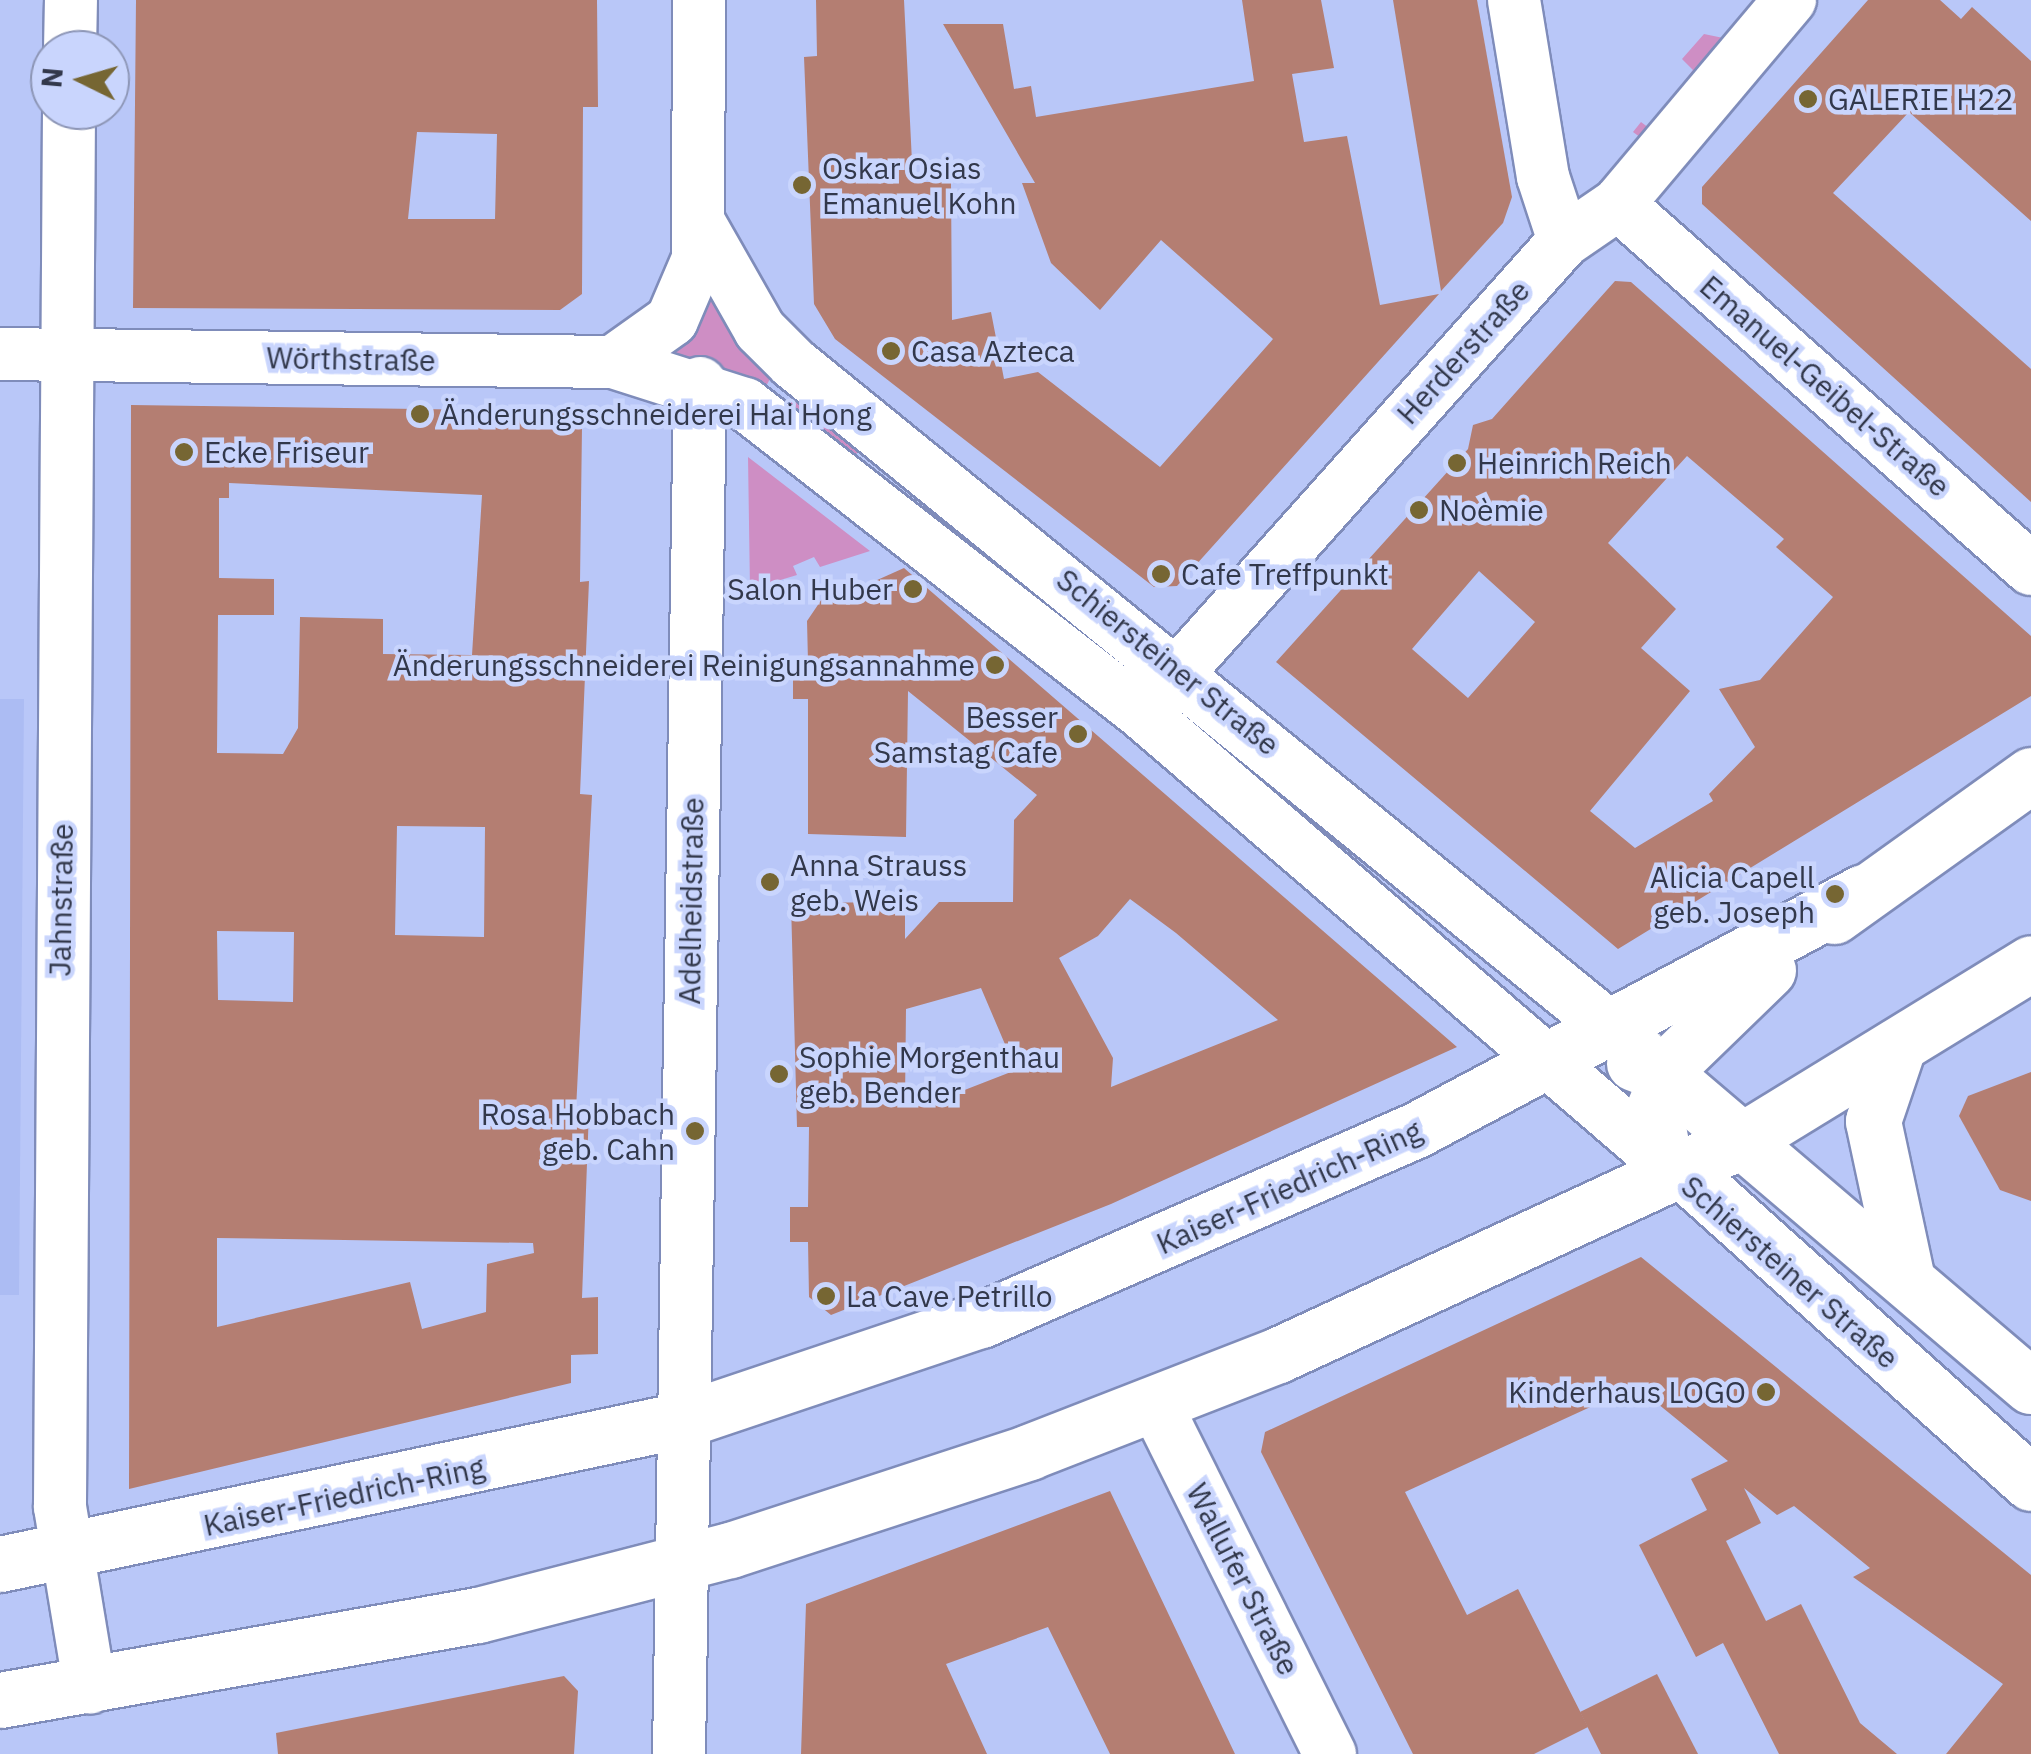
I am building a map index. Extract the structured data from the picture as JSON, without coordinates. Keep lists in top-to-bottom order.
{
  "streets": {
    "main road": ["Schiersteiner Straße", "Kaiser-Friedrich-Ring"],
    "street": [
      "Herderstraße",
      "Wörthstraße",
      "Emanuel-Geibel-Straße",
      "Jahnstraße",
      "Adelheidstraße",
      "Wallufer Straße"
    ]
  },
  "crossings": [
    ["Herderstraße", "Emanuel-Geibel-Straße"],
    ["Herderstraße", "Schiersteiner Straße"],
    ["Wörthstraße", "Schiersteiner Straße"],
    ["Wörthstraße", "Jahnstraße"],
    ["Wörthstraße", "Adelheidstraße"],
    ["Schiersteiner Straße", "Adelheidstraße"],
    ["Schiersteiner Straße", "Kaiser-Friedrich-Ring"],
    ["Jahnstraße", "Kaiser-Friedrich-Ring"],
    ["Adelheidstraße", "Kaiser-Friedrich-Ring"]
  ],
  "places": [
    "GALERIE H22",
    "Oskar Osias Emanuel Kohn",
    "Casa Azteca",
    "Änderungsschneiderei Hai Hong",
    "Ecke Friseur",
    "Heinrich Reich",
    "Noèmie",
    "Cafe Treffpunkt",
    "Salon Huber",
    "Änderungsschneiderei Reinigungsannahme",
    "Besser Samstag Cafe",
    "Anna Strauss geb. Weis",
    "Alicia Capell geb. Joseph",
    "Sophie Morgenthau geb. Bender",
    "Rosa Hobbach geb. Cahn",
    "La Cave Petrillo",
    "Kinderhaus LOGO"
  ],
  "north": "left"
}
